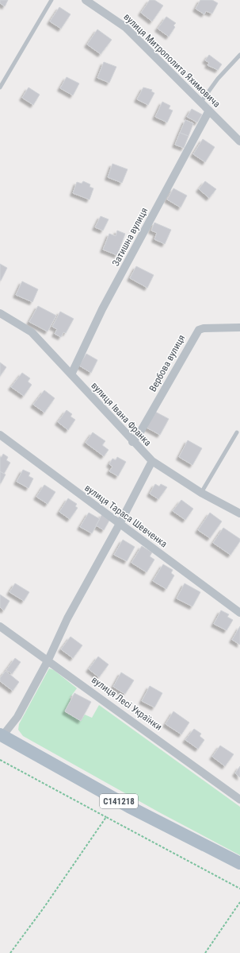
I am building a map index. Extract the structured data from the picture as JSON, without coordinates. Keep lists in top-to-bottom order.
{
  "streets": {
    "main road": ["С141218"],
    "street": [
      "вулиця Митрополита Яхимовича",
      "Затишна вулиця",
      "Вербова вулиця",
      "вулиця Івана Франка",
      "вулиця Тараса Шевченка",
      "вулиця Лесі Українки"
    ]
  },
  "crossings": [
    ["вулиця Митрополита Яхимовича", "Затишна вулиця"],
    ["Затишна вулиця", "вулиця Івана Франка"],
    ["Вербова вулиця", "вулиця Івана Франка"]
  ]
}
